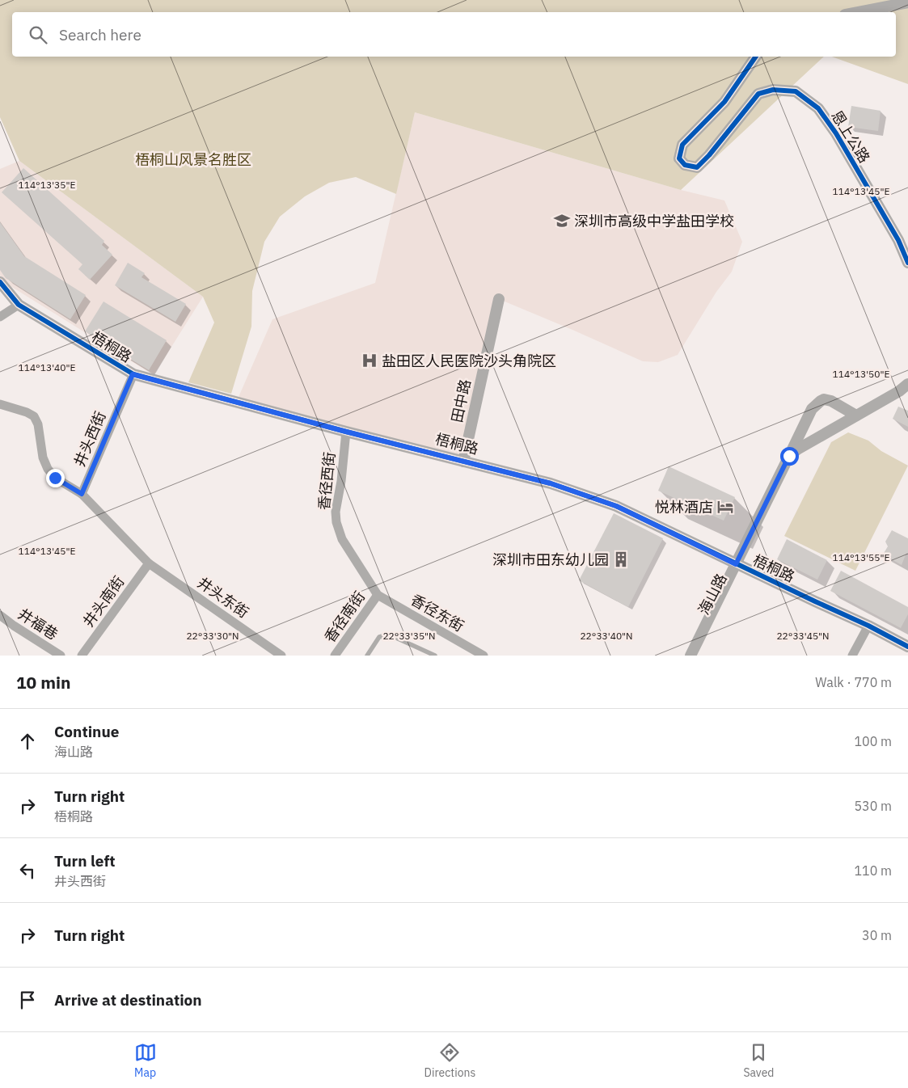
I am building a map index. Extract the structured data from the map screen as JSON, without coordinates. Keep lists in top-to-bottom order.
{
  "streets": {
    "street": [
      "恩上公路",
      "梧桐路",
      "田中路",
      "井头西街",
      "香径西街",
      "海山路",
      "井头东街",
      "井头南街",
      "香径东街",
      "香径南街",
      "井福巷"
    ]
  },
  "crossings": [
    ["梧桐路", "田中路"],
    ["梧桐路", "井头西街"],
    ["梧桐路", "香径西街"],
    ["梧桐路", "海山路"],
    ["香径西街", "香径东街"],
    ["香径西街", "香径南街"],
    ["井头东街", "井头南街"],
    ["香径东街", "香径南街"]
  ],
  "parks": ["梧桐山风景名胜区"],
  "places": {
    "school or university": ["深圳市高级中学盐田学校"],
    "hospital": ["盐田区人民医院沙头角院区"],
    "hotel": ["悦林酒店"],
    "building": ["深圳市田东幼儿园"]
  },
  "page": {
    "search": "Search here",
    "heading": ["10 min", "Walk · 770 m"],
    "list": [
      ["Continue", "海山路", "100 m"],
      ["Turn right", "梧桐路", "530 m"],
      ["Turn left", "井头西街", "110 m"],
      ["Turn right", "30 m"],
      "Arrive at destination"
    ],
    "nav": ["Map", "Directions", "Saved"]
  },
  "coordinates": [
    "114°13'35\"E",
    "114°13'45\"E",
    "114°13'40\"E",
    "114°13'50\"E",
    "114°13'55\"E",
    "22°33'30\"N",
    "22°33'35\"N",
    "22°33'40\"N",
    "22°33'45\"N"
  ]
}
